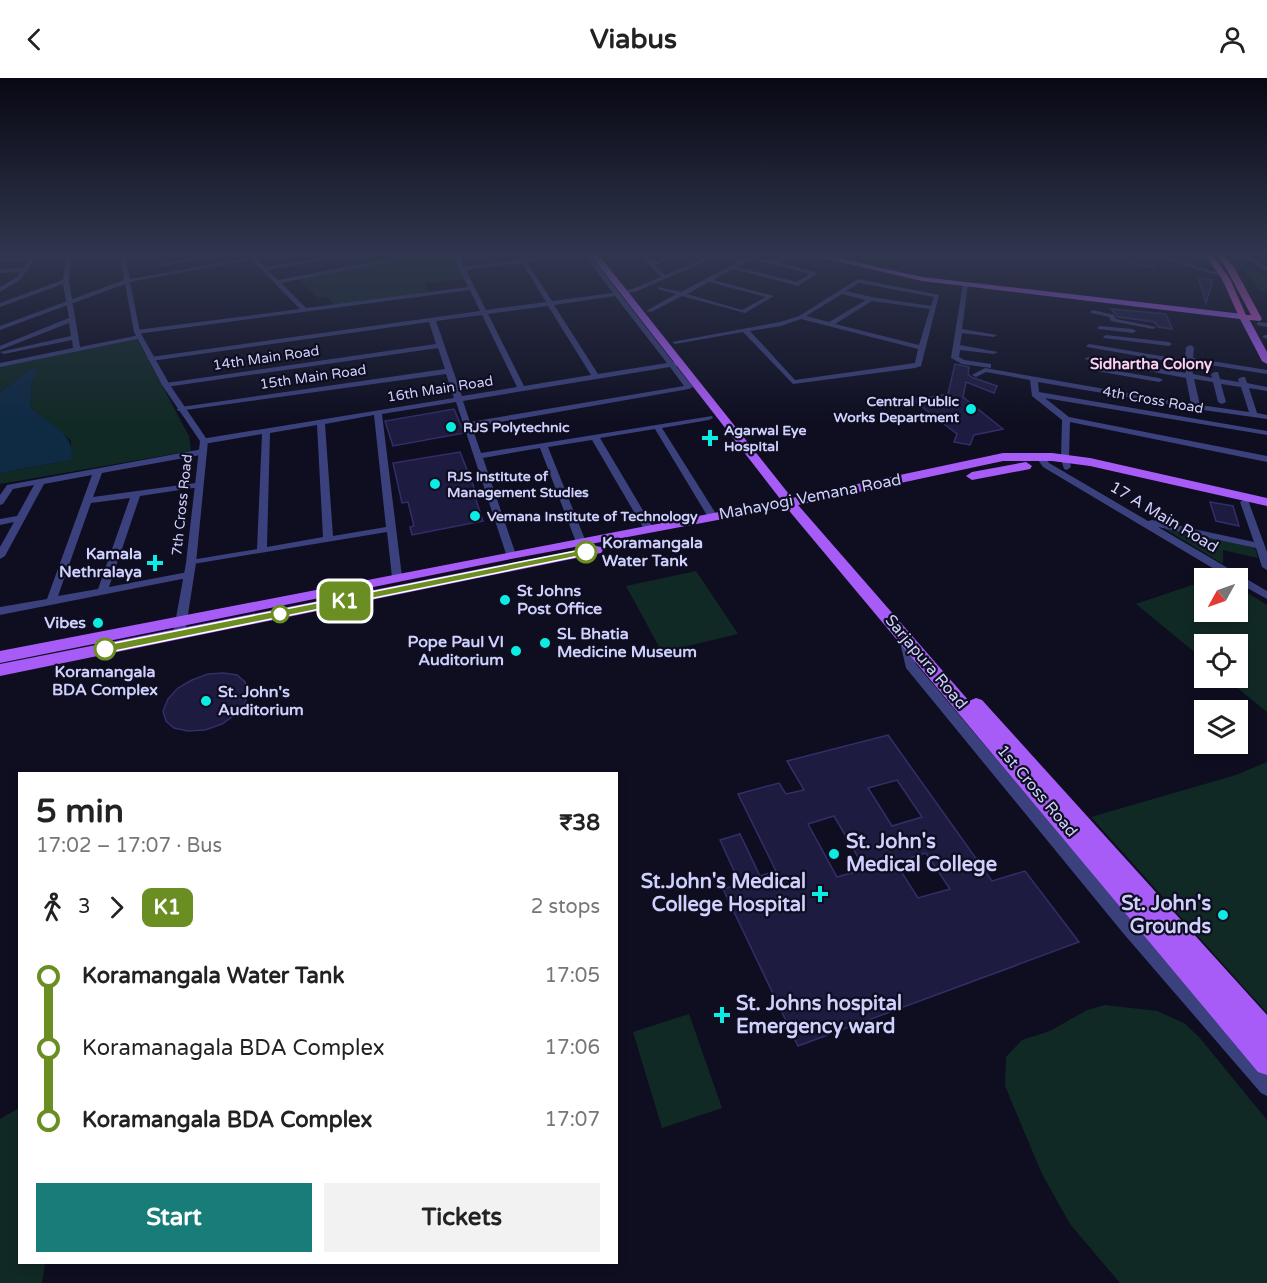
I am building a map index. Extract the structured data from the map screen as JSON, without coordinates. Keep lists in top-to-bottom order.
{
  "streets": {
    "main road": ["Mahayogi Vemana Road", "Sarjapura Road"],
    "street": [
      "14th Main Road",
      "15th Main Road",
      "16th Main Road",
      "4th Cross Road",
      "7th Cross Road",
      "17 A Main Road",
      "1st Cross Road"
    ]
  },
  "crossings": [
    ["14th Main Road", "7th Cross Road"],
    ["15th Main Road", "7th Cross Road"],
    ["16th Main Road", "7th Cross Road"],
    ["16th Main Road", "Sarjapura Road"],
    ["Mahayogi Vemana Road", "7th Cross Road"],
    ["Mahayogi Vemana Road", "17 A Main Road"],
    ["Mahayogi Vemana Road", "Sarjapura Road"],
    ["Sarjapura Road", "1st Cross Road"]
  ],
  "districts": ["Sidhartha Colony"],
  "places": {
    "other": [
      "Central Public Works Department",
      "RJS Polytechnic",
      "RJS Institute of Management Studies",
      "Vemana Institute of Technology",
      "Koramangala Water Tank",
      "St Johns Post Office",
      "Vibes",
      "SL Bhatia Medicine Museum",
      "Koramangala BDA Complex",
      "Pope Paul VI Auditorium",
      "St. John's Auditorium",
      "St. John's Medical College",
      "St. John's Grounds"
    ],
    "health": [
      "Agarwal Eye Hospital",
      "Kamala Nethralaya",
      "St.John's Medical College Hospital",
      "St. Johns hospital Emergency ward"
    ]
  },
  "lines": ["bus line K1"],
  "north": "bottom left",
  "page": {
    "header": "Viabus",
    "on_map": "K1",
    "heading": ["5 min", "17:02 – 17:07 · Bus", "₹38"],
    "legs": ["3", "K1", "2 stops"],
    "list": [
      {
        "name": "Koramangala Water Tank",
        "value": "17:05"
      },
      {
        "name": "Koramanagala BDA Complex",
        "value": "17:06"
      },
      {
        "name": "Koramangala BDA Complex",
        "value": "17:07"
      }
    ],
    "buttons": ["Start", "Tickets"]
  }
}
